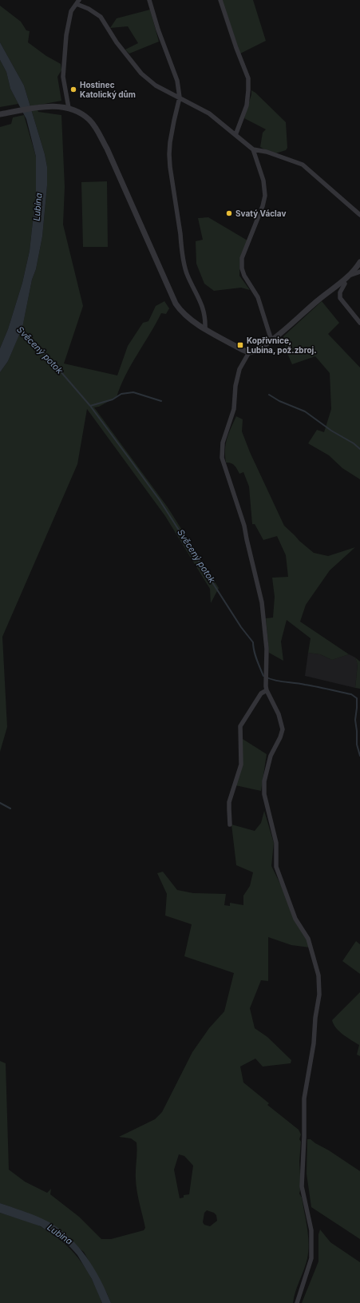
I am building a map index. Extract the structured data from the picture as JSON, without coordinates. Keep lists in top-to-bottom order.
{
  "water": ["Lubina", "Svěcený potok"],
  "places": {
    "other": ["Hostinec Katolický dům", "Svatý Václav"],
    "transit": ["Kopřivnice, Lubina, pož.zbroj."]
  }
}
